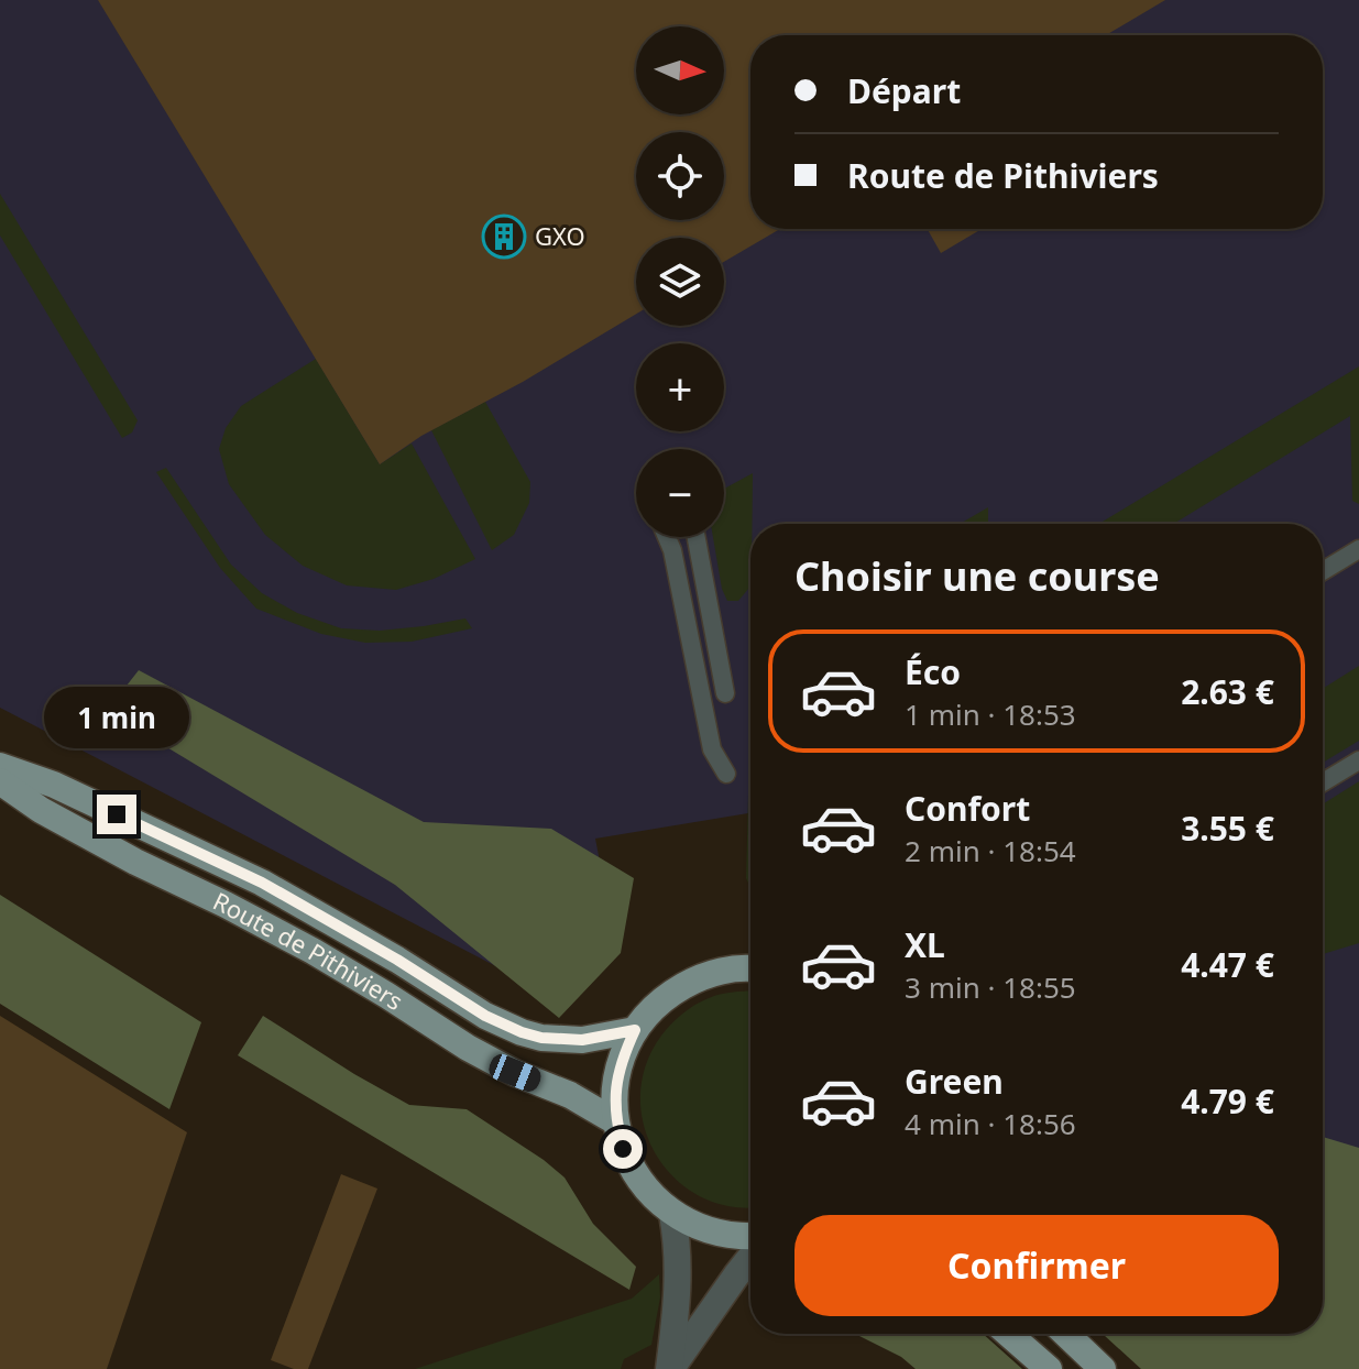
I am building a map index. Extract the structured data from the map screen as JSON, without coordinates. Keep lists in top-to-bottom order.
{
  "streets": {
    "main road": ["Route de Pithiviers"]
  },
  "places": {
    "building": ["GXO"]
  },
  "north": "right",
  "page": {
    "map_buttons": ["+", "−"],
    "banner": ["Départ", "Route de Pithiviers"],
    "heading": "Choisir une course",
    "list": [
      {
        "name": "Éco",
        "note": "1 min · 18:53",
        "value": "2.63 €"
      },
      {
        "name": "Confort",
        "note": "2 min · 18:54",
        "value": "3.55 €"
      },
      {
        "name": "XL",
        "note": "3 min · 18:55",
        "value": "4.47 €"
      },
      {
        "name": "Green",
        "note": "4 min · 18:56",
        "value": "4.79 €"
      }
    ],
    "bubble": "1 min",
    "buttons": "Confirmer"
  }
}
